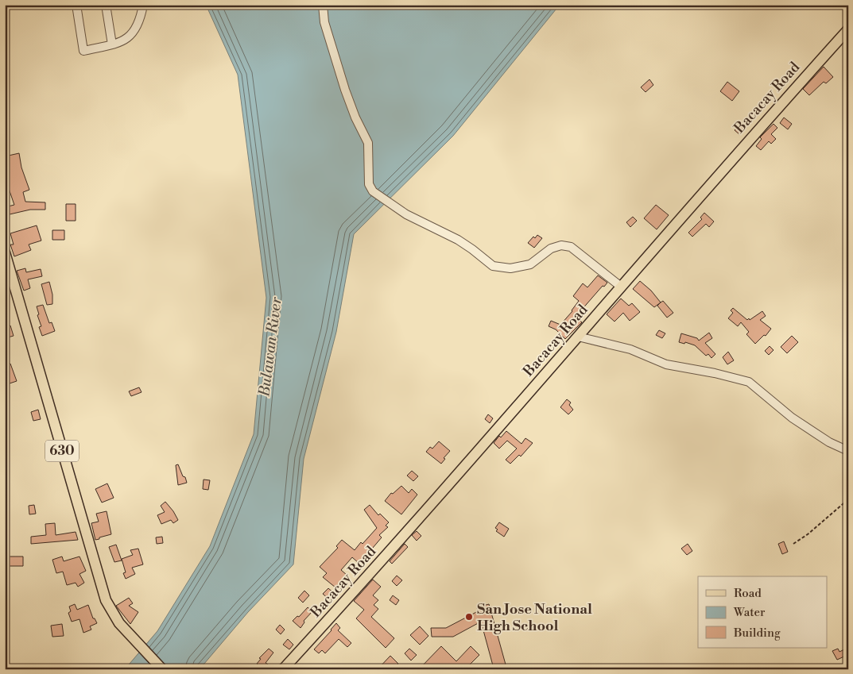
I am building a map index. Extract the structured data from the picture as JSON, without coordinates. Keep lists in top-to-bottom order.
{
  "streets": {
    "main road": ["Bacacay Road", "630"]
  },
  "water": ["Bulawan River"],
  "places": ["San Jose National High School"],
  "legend": ["Road", "Water", "Building"]
}
